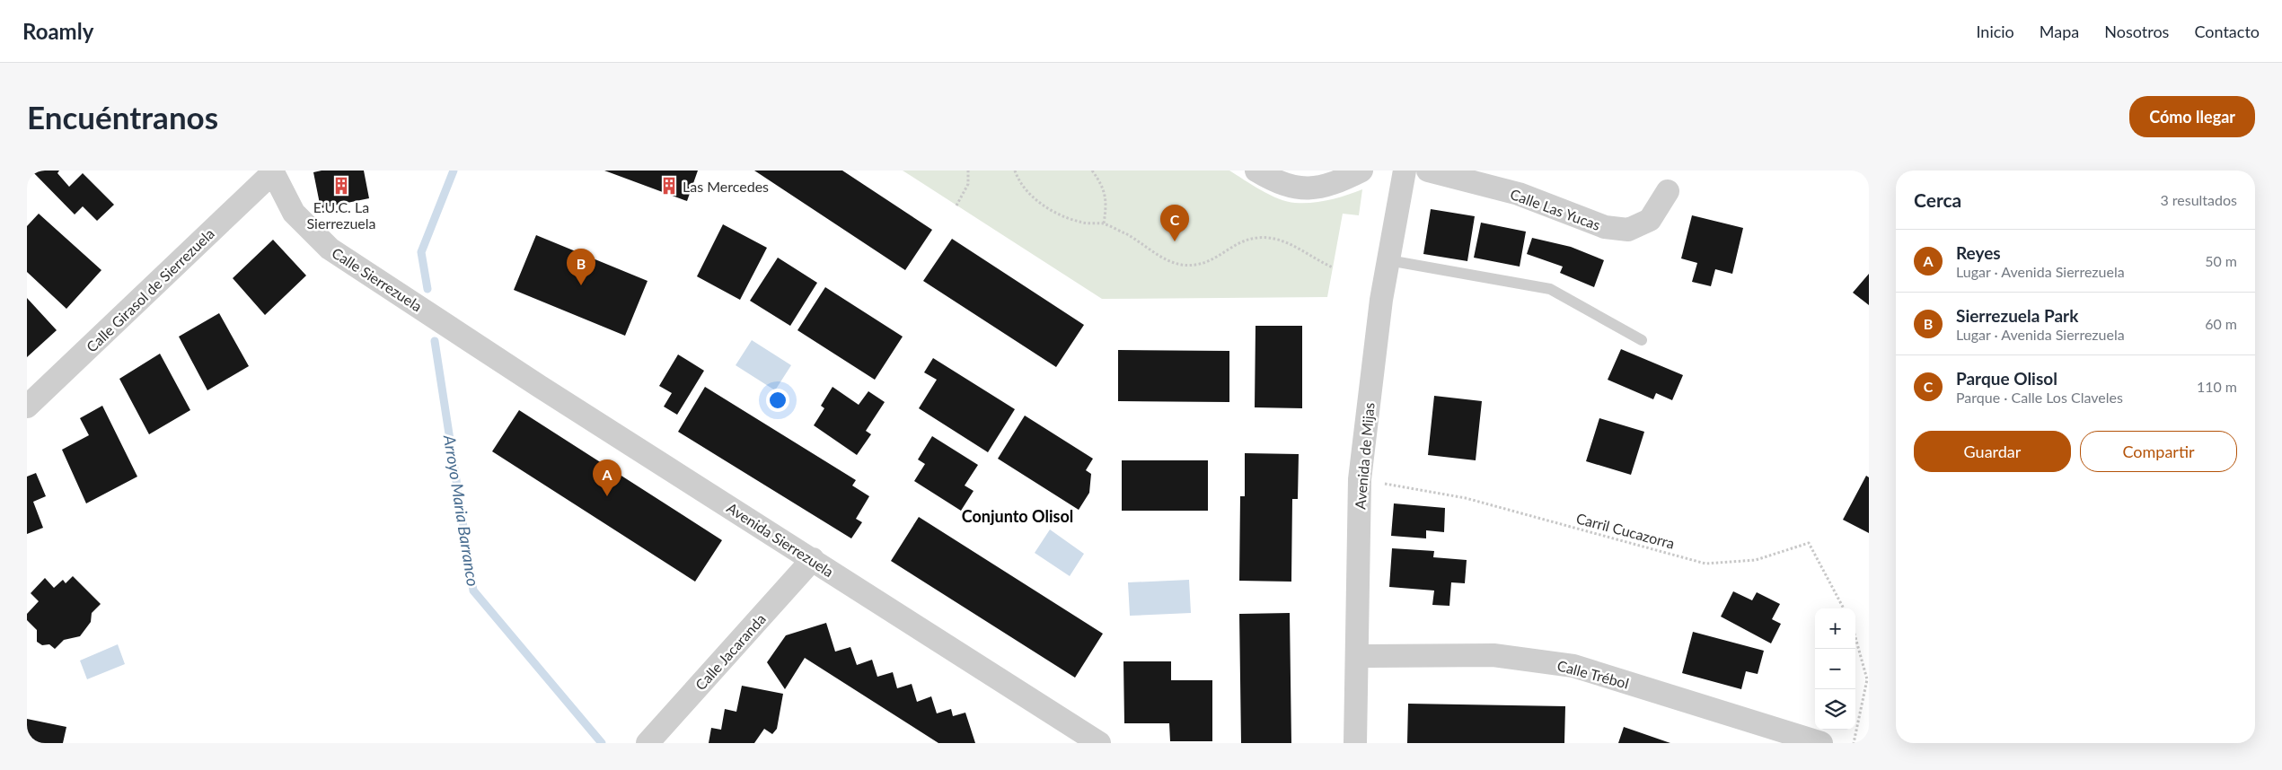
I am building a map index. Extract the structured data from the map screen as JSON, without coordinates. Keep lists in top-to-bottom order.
{
  "streets": {
    "street": [
      "Calle Las Yucas",
      "Calle Sierrezuela",
      "Calle Girasol de Sierrezuela",
      "Avenida de Mijas",
      "Avenida Sierrezuela",
      "Calle Jacaranda",
      "Calle Trébol"
    ],
    "path": ["Carril Cucazorra"]
  },
  "crossings": [
    ["Calle Sierrezuela", "Calle Girasol de Sierrezuela"],
    ["Calle Sierrezuela", "Avenida Sierrezuela"],
    ["Avenida de Mijas", "Carril Cucazorra"],
    ["Avenida de Mijas", "Calle Trébol"],
    ["Avenida Sierrezuela", "Calle Jacaranda"]
  ],
  "districts": ["Conjunto Olisol"],
  "water": ["Arroyo Maria Barranco"],
  "places": {
    "building": ["E.U.C. La Sierrezuela", "Las Mercedes"]
  },
  "page": {
    "header": "Roamly",
    "nav": [
      "Inicio",
      "Mapa",
      "Nosotros",
      "Contacto"
    ],
    "buttons": [
      "Cómo llegar",
      ["Guardar", "Compartir"]
    ],
    "title": "Encuéntranos",
    "heading": ["Cerca", "3 resultados"],
    "pins": ["C", "B", "A"],
    "list": [
      {
        "mark": "A",
        "name": "Reyes",
        "note": "Lugar · Avenida Sierrezuela",
        "value": "50 m"
      },
      {
        "mark": "B",
        "name": "Sierrezuela Park",
        "note": "Lugar · Avenida Sierrezuela",
        "value": "60 m"
      },
      {
        "mark": "C",
        "name": "Parque Olisol",
        "note": "Parque · Calle Los Claveles",
        "value": "110 m"
      }
    ],
    "map_buttons": ["+", "−"]
  }
}
